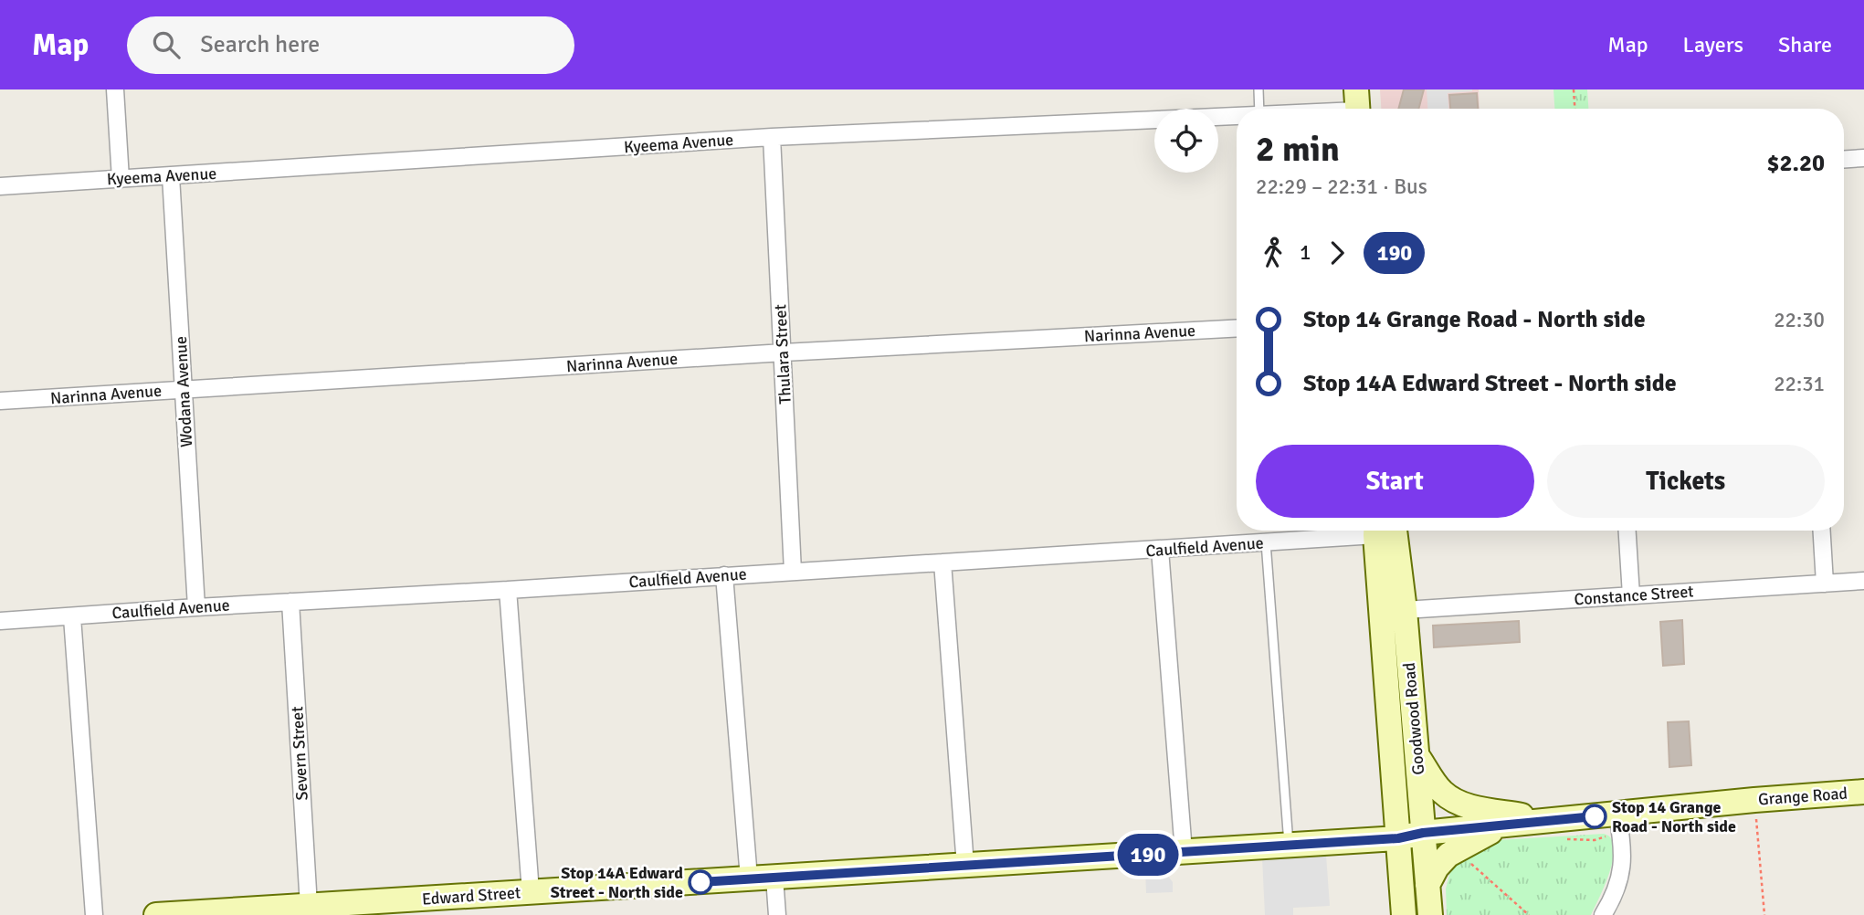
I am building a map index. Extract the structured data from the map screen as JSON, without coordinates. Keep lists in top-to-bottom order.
{
  "streets": {
    "street": [
      "Kyeema Avenue",
      "Narinna Avenue",
      "Thulara Street",
      "Wodana Avenue",
      "Caulfield Avenue",
      "Constance Street",
      "Goodwood Road",
      "Severn Street",
      "Grange Road",
      "Edward Street"
    ]
  },
  "crossings": [
    ["Kyeema Avenue", "Thulara Street"],
    ["Kyeema Avenue", "Wodana Avenue"],
    ["Narinna Avenue", "Thulara Street"],
    ["Narinna Avenue", "Wodana Avenue"],
    ["Thulara Street", "Caulfield Avenue"],
    ["Wodana Avenue", "Caulfield Avenue"],
    ["Caulfield Avenue", "Severn Street"],
    ["Constance Street", "Goodwood Road"],
    ["Goodwood Road", "Grange Road"],
    ["Goodwood Road", "Edward Street"],
    ["Severn Street", "Edward Street"],
    ["Grange Road", "Edward Street"]
  ],
  "places": ["Stop 14 Grange Road - North side", "Stop 14A Edward Street - North side"],
  "lines": ["bus line 190"],
  "page": {
    "header": "Map",
    "search": "Search here",
    "nav": ["Map", "Layers", "Share"],
    "on_map": "190",
    "heading": ["2 min", "22:29 – 22:31 · Bus", "$2.20"],
    "legs": ["1", "190"],
    "list": [
      {
        "name": "Stop 14 Grange Road - North side",
        "value": "22:30"
      },
      {
        "name": "Stop 14A Edward Street - North side",
        "value": "22:31"
      }
    ],
    "buttons": ["Start", "Tickets"]
  }
}
